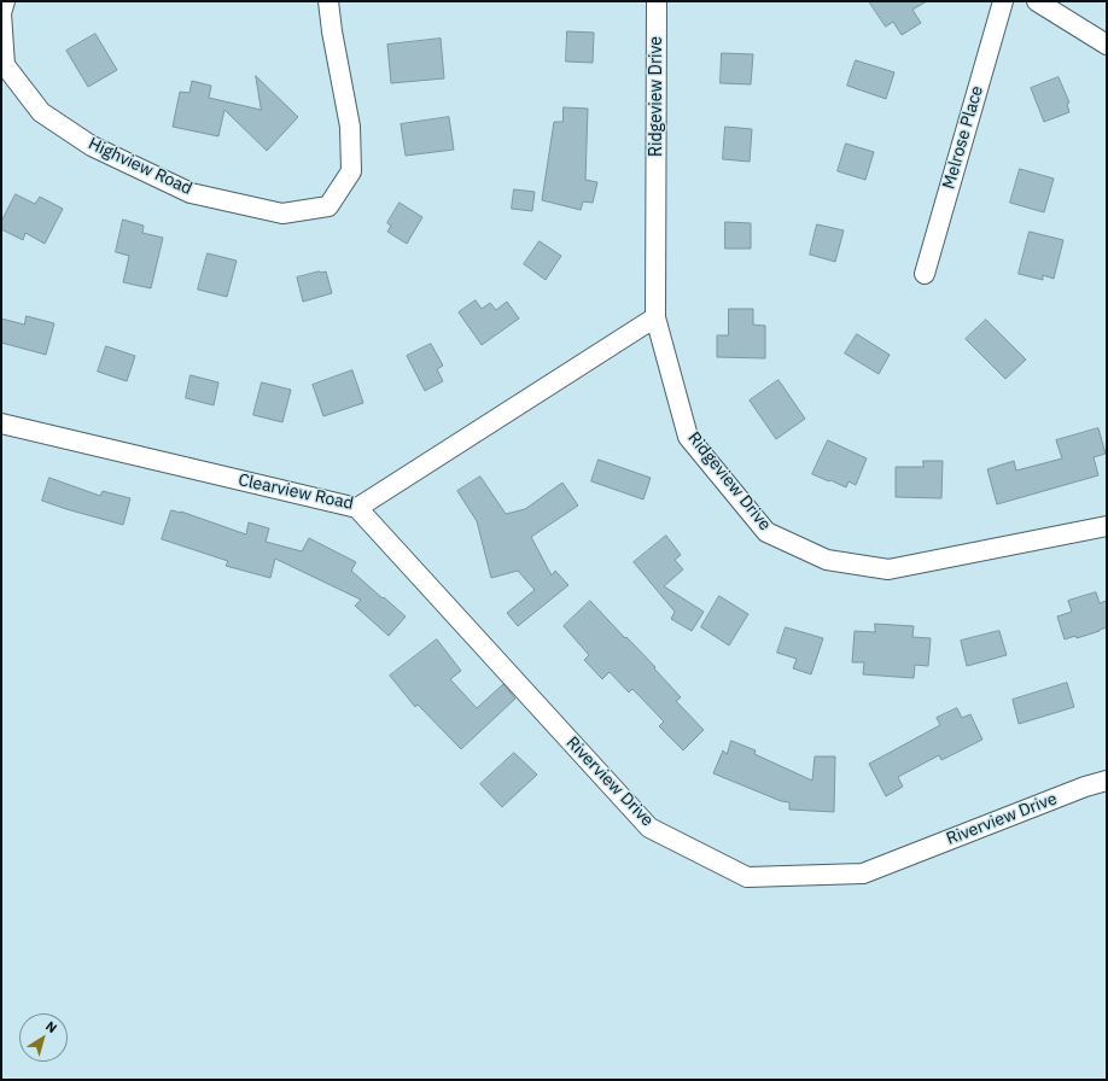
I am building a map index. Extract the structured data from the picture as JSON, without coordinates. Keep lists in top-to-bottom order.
{
  "streets": {
    "street": [
      "Ridgeview Drive",
      "Melrose Place",
      "Highview Road",
      "Clearview Road",
      "Riverview Drive"
    ]
  },
  "crossings": [
    ["Ridgeview Drive", "Clearview Road"],
    ["Clearview Road", "Riverview Drive"]
  ],
  "north": "top right"
}
